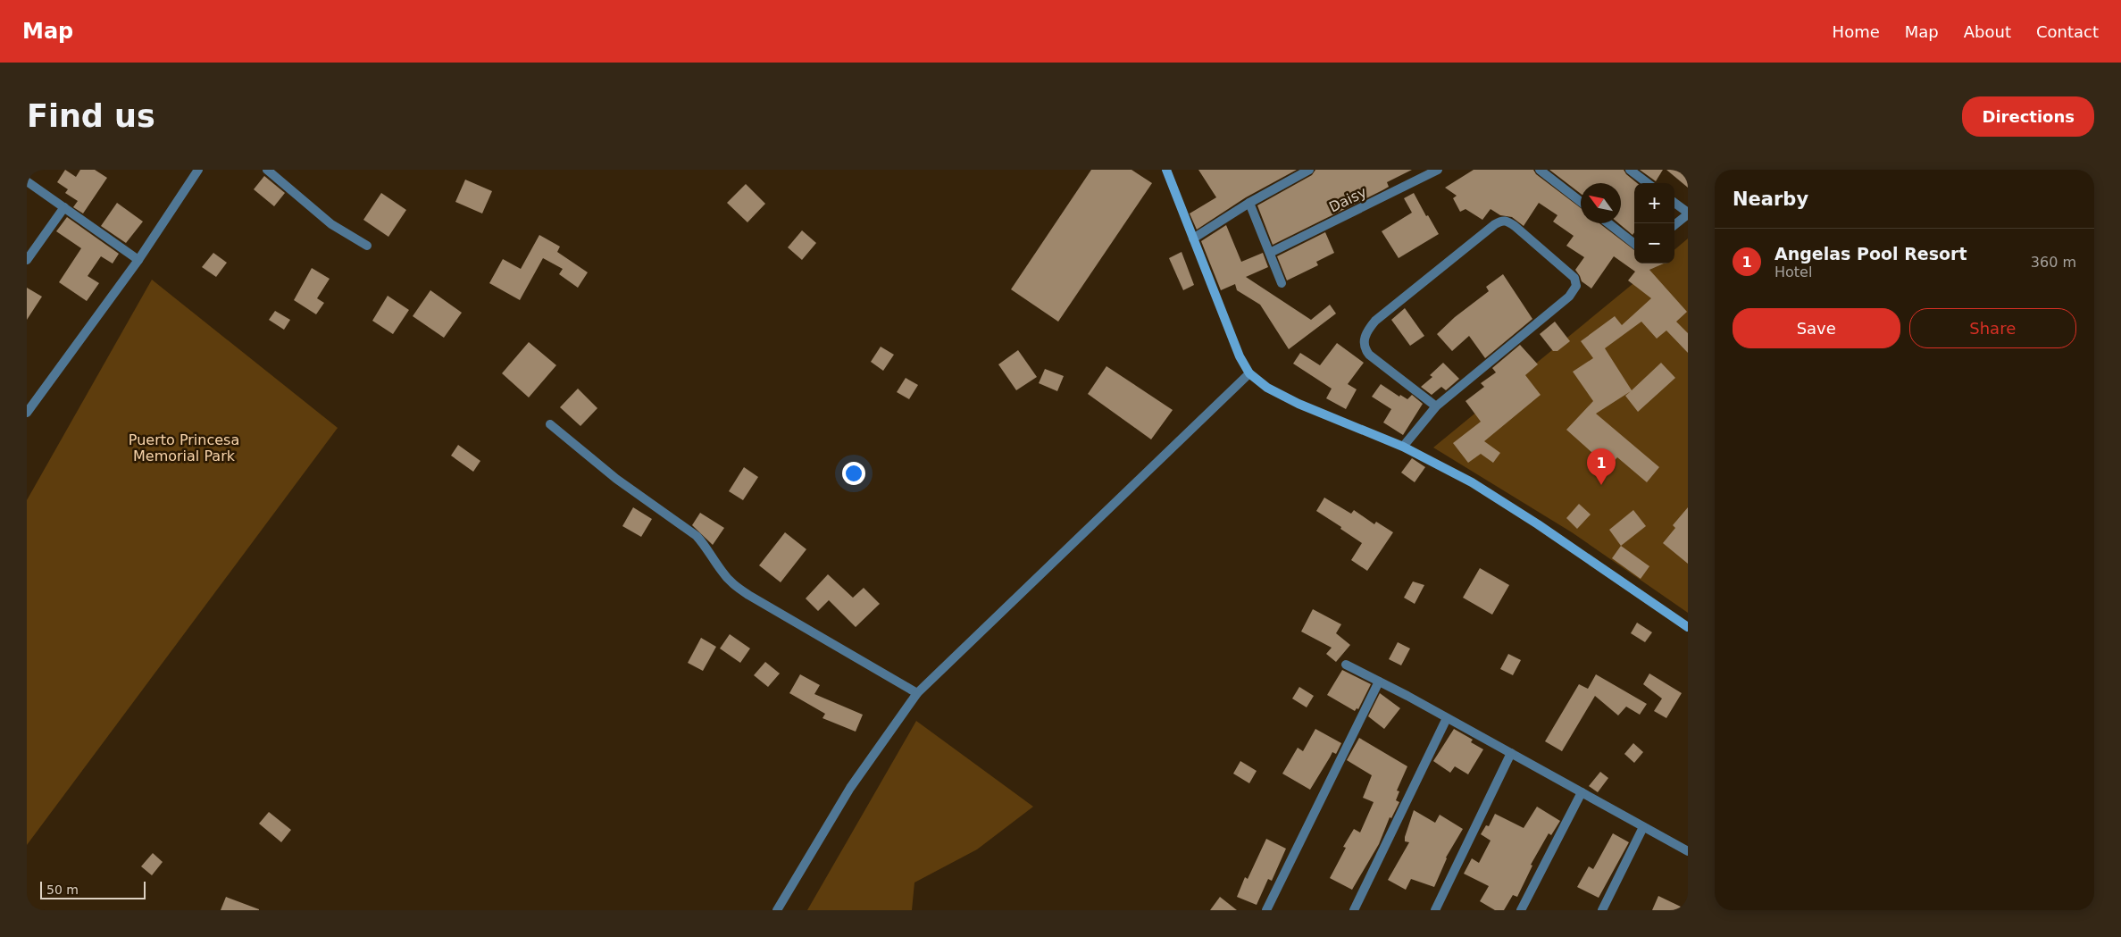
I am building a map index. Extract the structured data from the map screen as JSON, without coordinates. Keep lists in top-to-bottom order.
{
  "streets": {
    "street": ["Daisy"]
  },
  "parks": ["Puerto Princesa Memorial Park"],
  "scale_bar": "50 m",
  "north": "top left",
  "page": {
    "header": "Map",
    "nav": [
      "Home",
      "Map",
      "About",
      "Contact"
    ],
    "buttons": [
      "Directions",
      ["Save", "Share"]
    ],
    "title": "Find us",
    "heading": "Nearby",
    "map_buttons": ["+", "−"],
    "list": [
      {
        "mark": "1",
        "name": "Angelas Pool Resort",
        "note": "Hotel",
        "value": "360 m"
      }
    ],
    "pins": "1",
    "scale": "50 m"
  }
}
